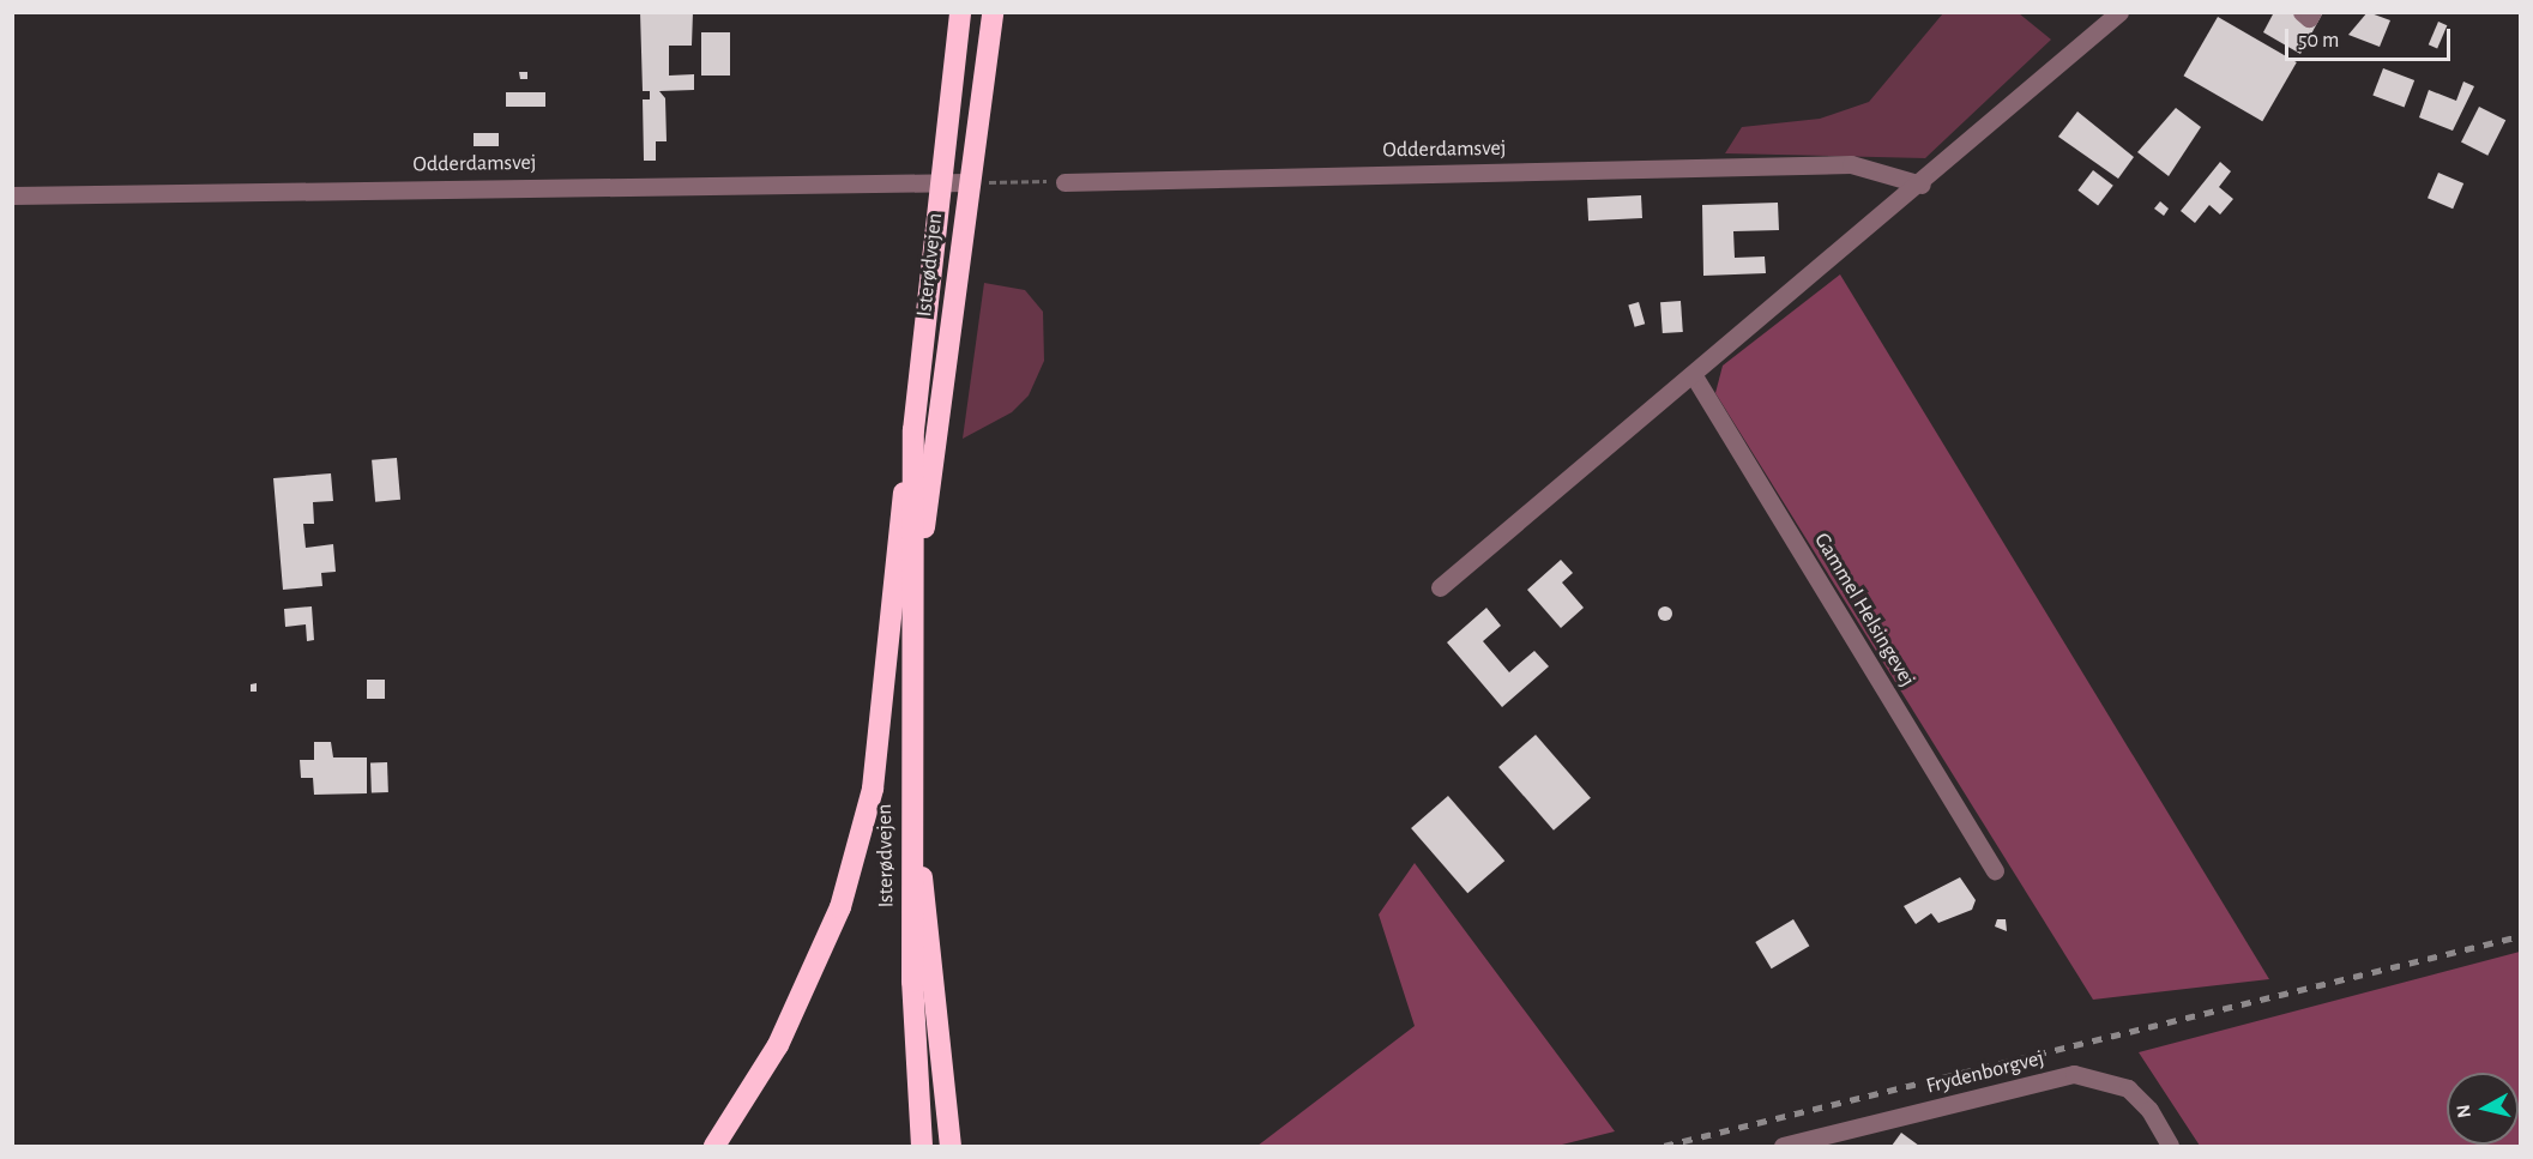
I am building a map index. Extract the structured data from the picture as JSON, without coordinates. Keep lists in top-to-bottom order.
{
  "streets": {
    "highway": ["Isterødvejen"],
    "street": ["Odderdamsvej", "Gammel Helsingevej", "Frydenborgvej"]
  },
  "crossings": [
    ["Odderdamsvej", "Isterødvejen"]
  ],
  "scale_bar": "50 m",
  "north": "left"
}
